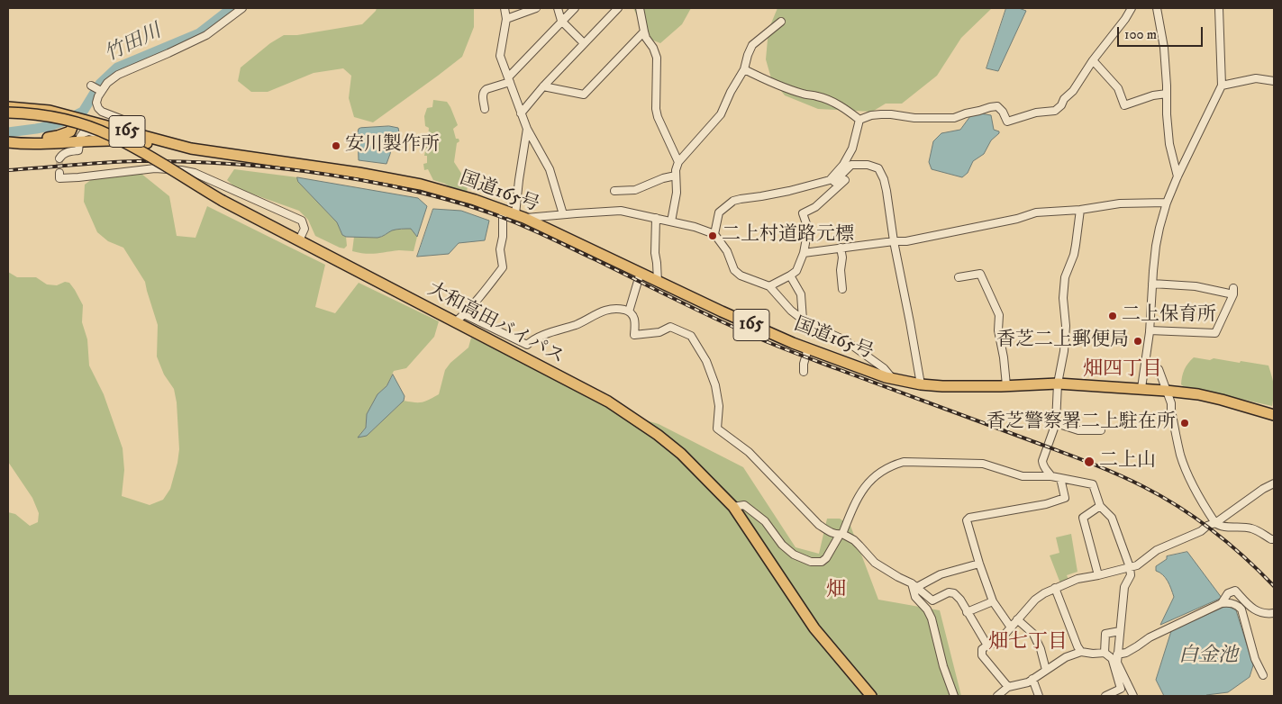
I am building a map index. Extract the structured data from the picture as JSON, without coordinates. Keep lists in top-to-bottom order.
{
  "streets": {
    "highway": ["165", "国道165号", "大和高田バイパス"]
  },
  "crossings": [
    ["165", "国道165号"]
  ],
  "districts": ["畑四丁目", "畑", "畑七丁目"],
  "water": ["竹田川", "白金池"],
  "places": [
    "安川製作所",
    "二上村道路元標",
    "二上保育所",
    "香芝二上郵便局",
    "香芝警察署二上駐在所",
    "二上山"
  ],
  "scale_bar": "100 m"
}
